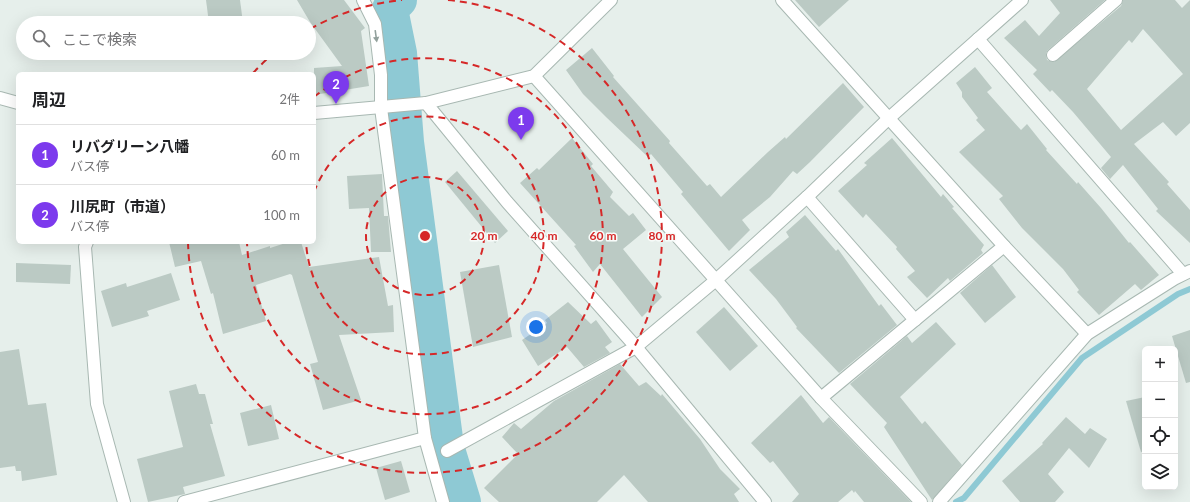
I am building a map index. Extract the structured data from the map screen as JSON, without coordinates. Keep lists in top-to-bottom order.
{
  "page": {
    "search": "ここで検索",
    "pins": ["2", "1"],
    "heading": ["周辺", "2件"],
    "list": [
      {
        "mark": "1",
        "name": "リバグリーン八幡",
        "note": "バス停",
        "value": "60 m"
      },
      {
        "mark": "2",
        "name": "川尻町（市道）",
        "note": "バス停",
        "value": "100 m"
      }
    ],
    "map_buttons": ["+", "−"]
  },
  "rings": [
    "20 m",
    "40 m",
    "60 m",
    "80 m"
  ]
}
